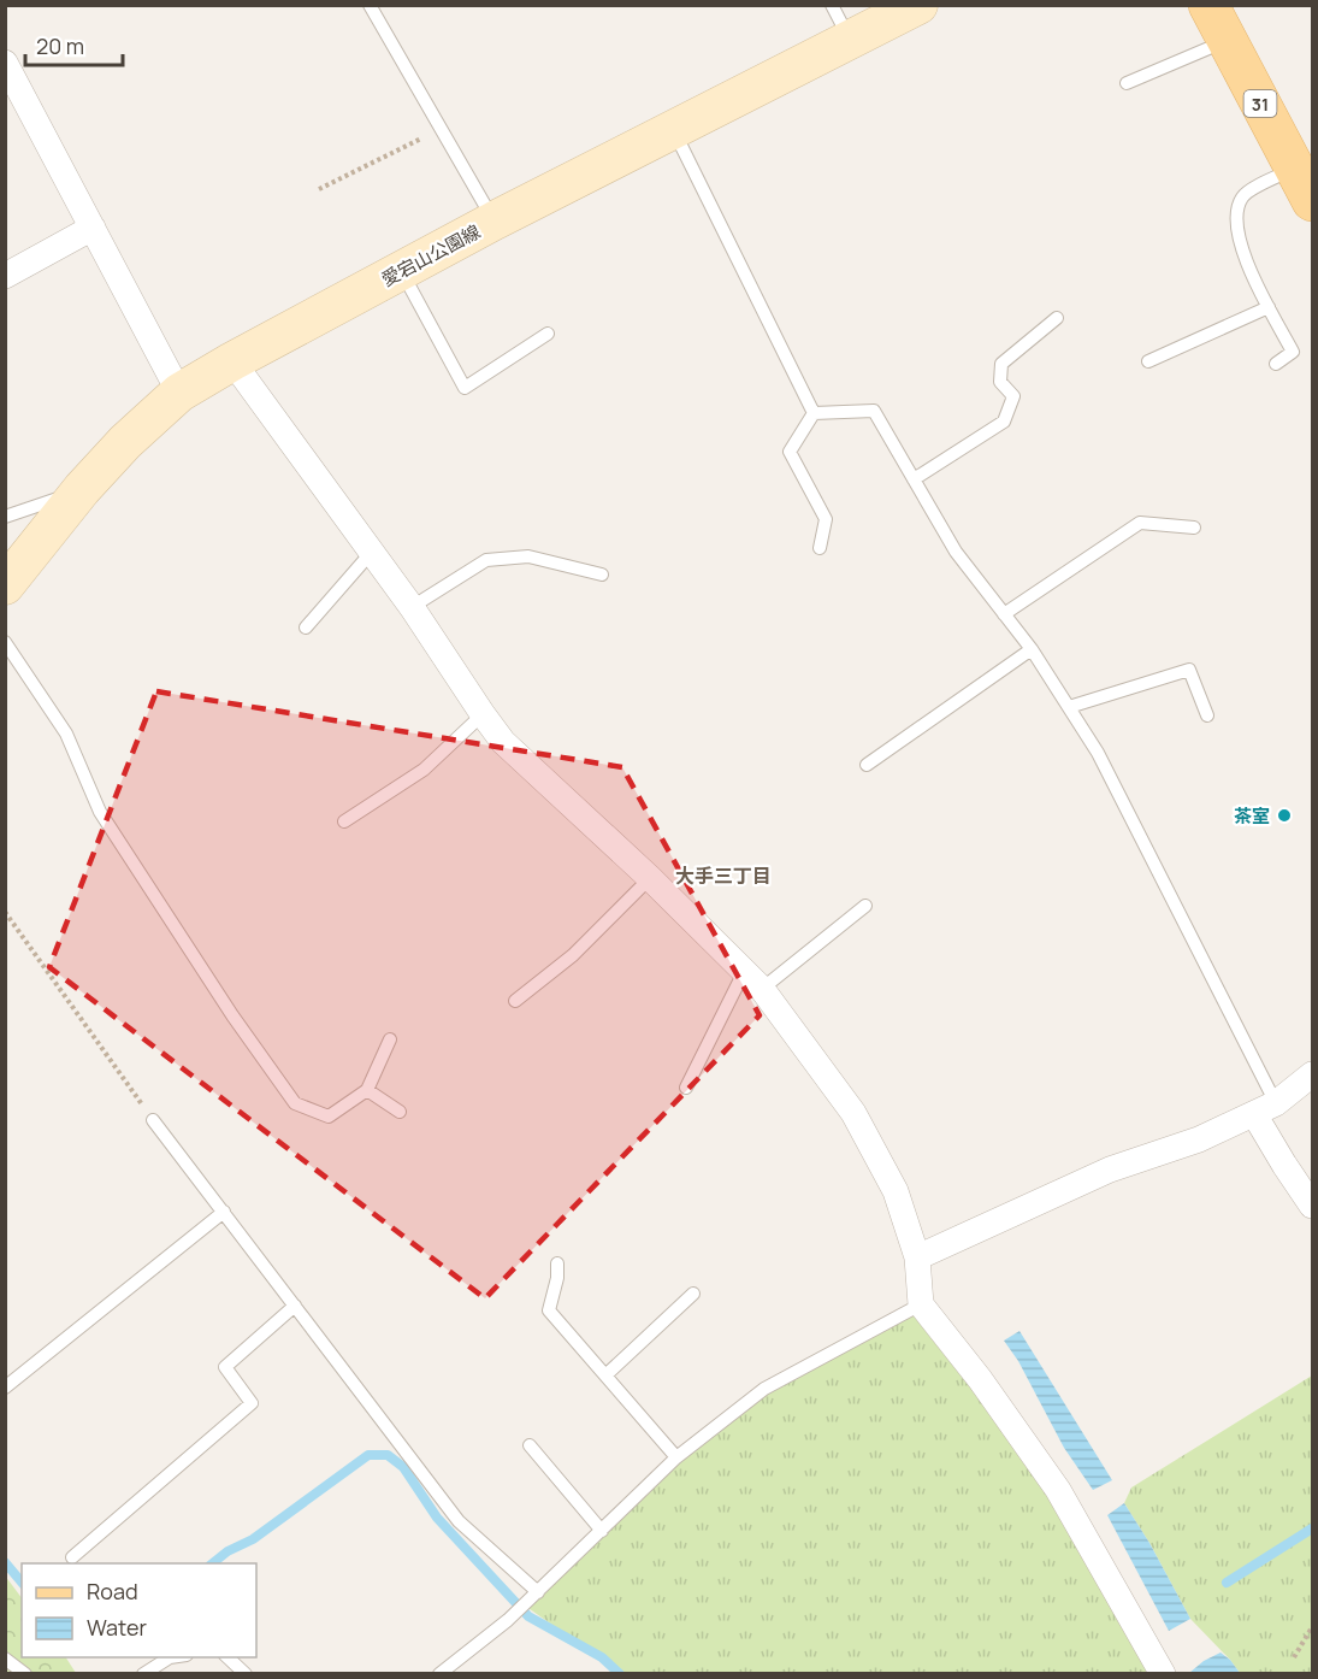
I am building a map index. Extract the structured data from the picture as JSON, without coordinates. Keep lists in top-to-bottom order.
{
  "streets": {
    "main road": ["31", "愛宕山公園線"]
  },
  "districts": ["大手三丁目"],
  "places": ["茶室"],
  "legend": ["Road", "Water"],
  "scale_bar": "20 m"
}
